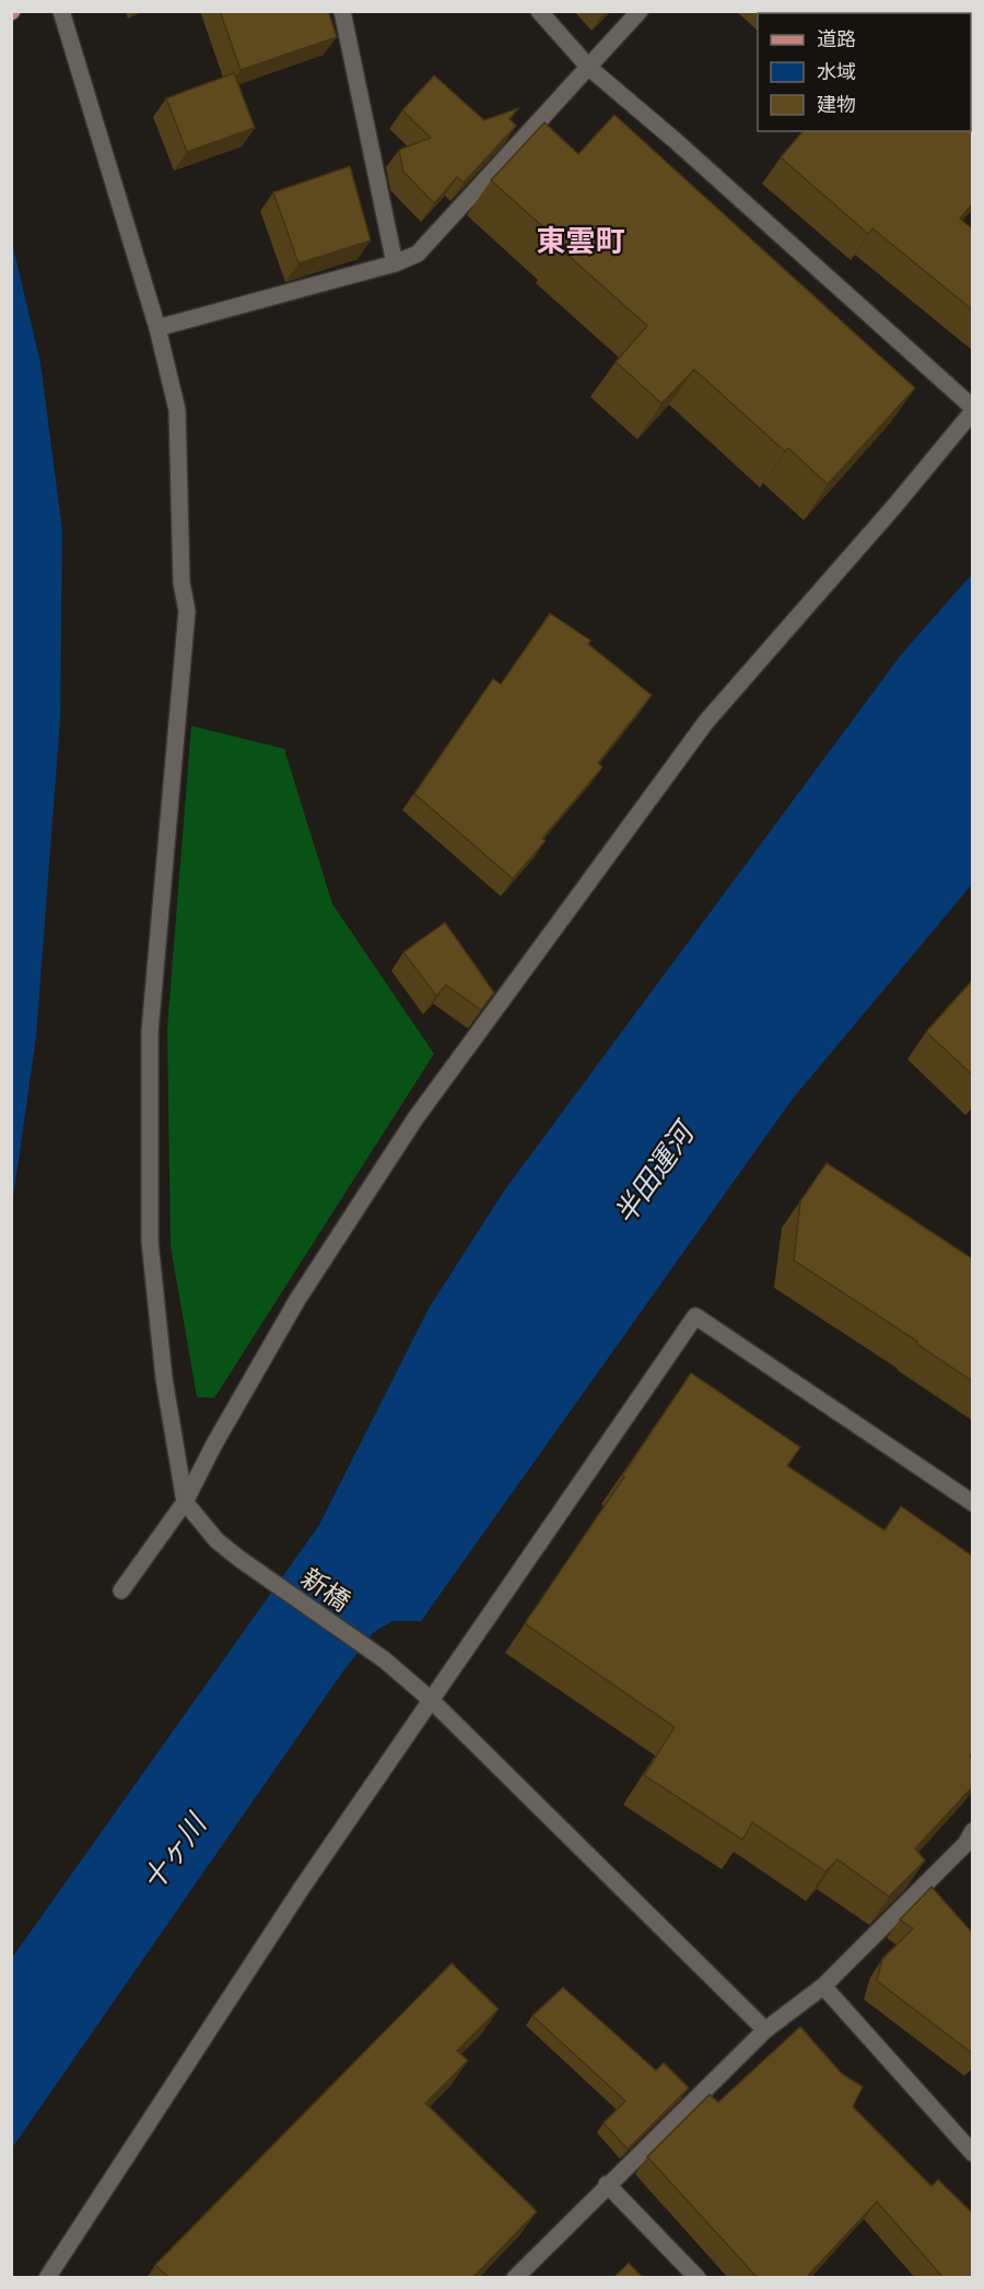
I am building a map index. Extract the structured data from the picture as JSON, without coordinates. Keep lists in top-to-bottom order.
{
  "streets": {
    "street": ["新橋"]
  },
  "districts": ["東雲町"],
  "water": ["半田運河", "十ヶ川"],
  "legend": ["道路", "水域", "建物"]
}
